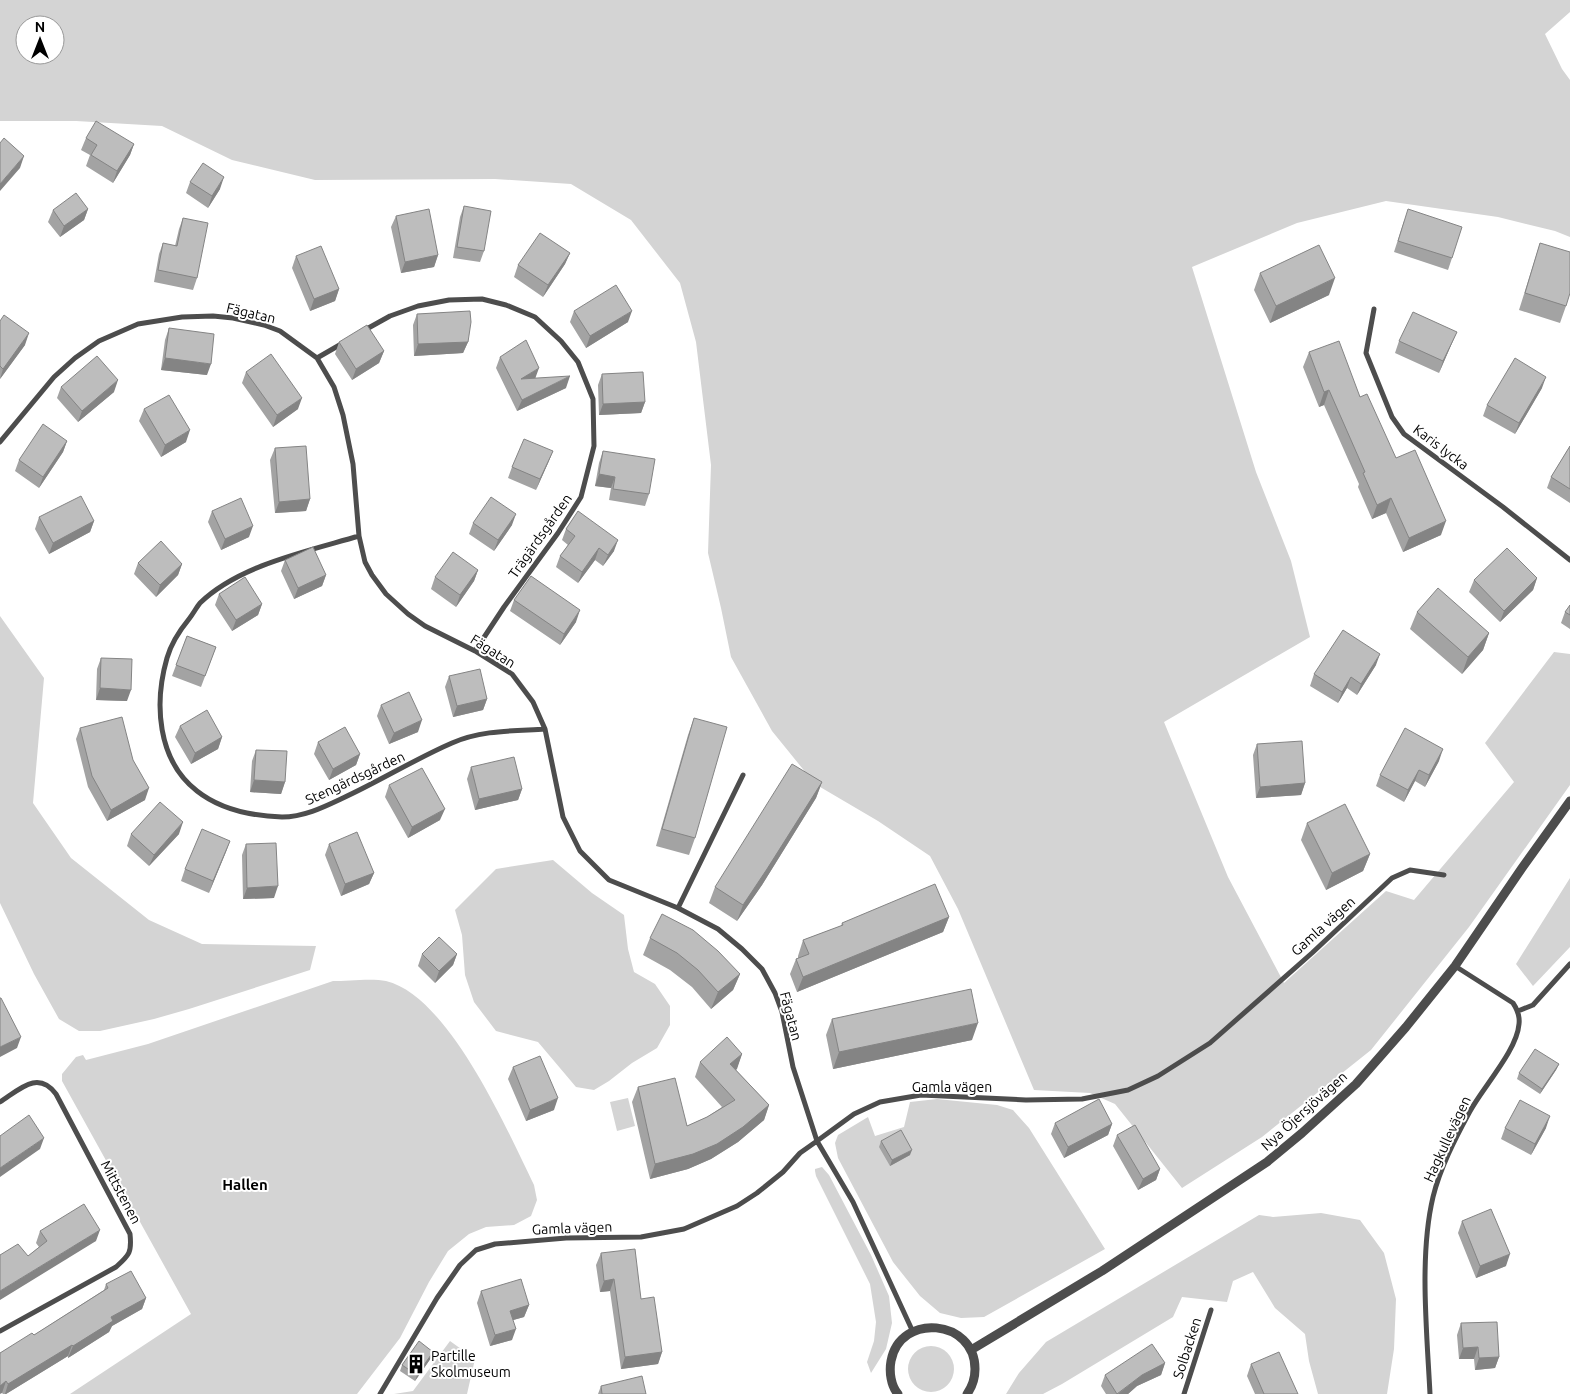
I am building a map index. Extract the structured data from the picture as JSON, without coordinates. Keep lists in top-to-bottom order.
{
  "streets": {
    "street": [
      "Fägatan",
      "Karis lycka",
      "Trägärdsgården",
      "Stengärdsgården",
      "Gamla vägen",
      "Nya Öjersjövägen",
      "Hagkullevägen",
      "Mittstenen",
      "Solbacken"
    ]
  },
  "crossings": [
    ["Fägatan", "Trägärdsgården"],
    ["Fägatan", "Stengärdsgården"],
    ["Fägatan", "Gamla vägen"]
  ],
  "districts": ["Hallen"],
  "places": {
    "building": ["Partille Skolmuseum"]
  },
  "north": "top"
}
